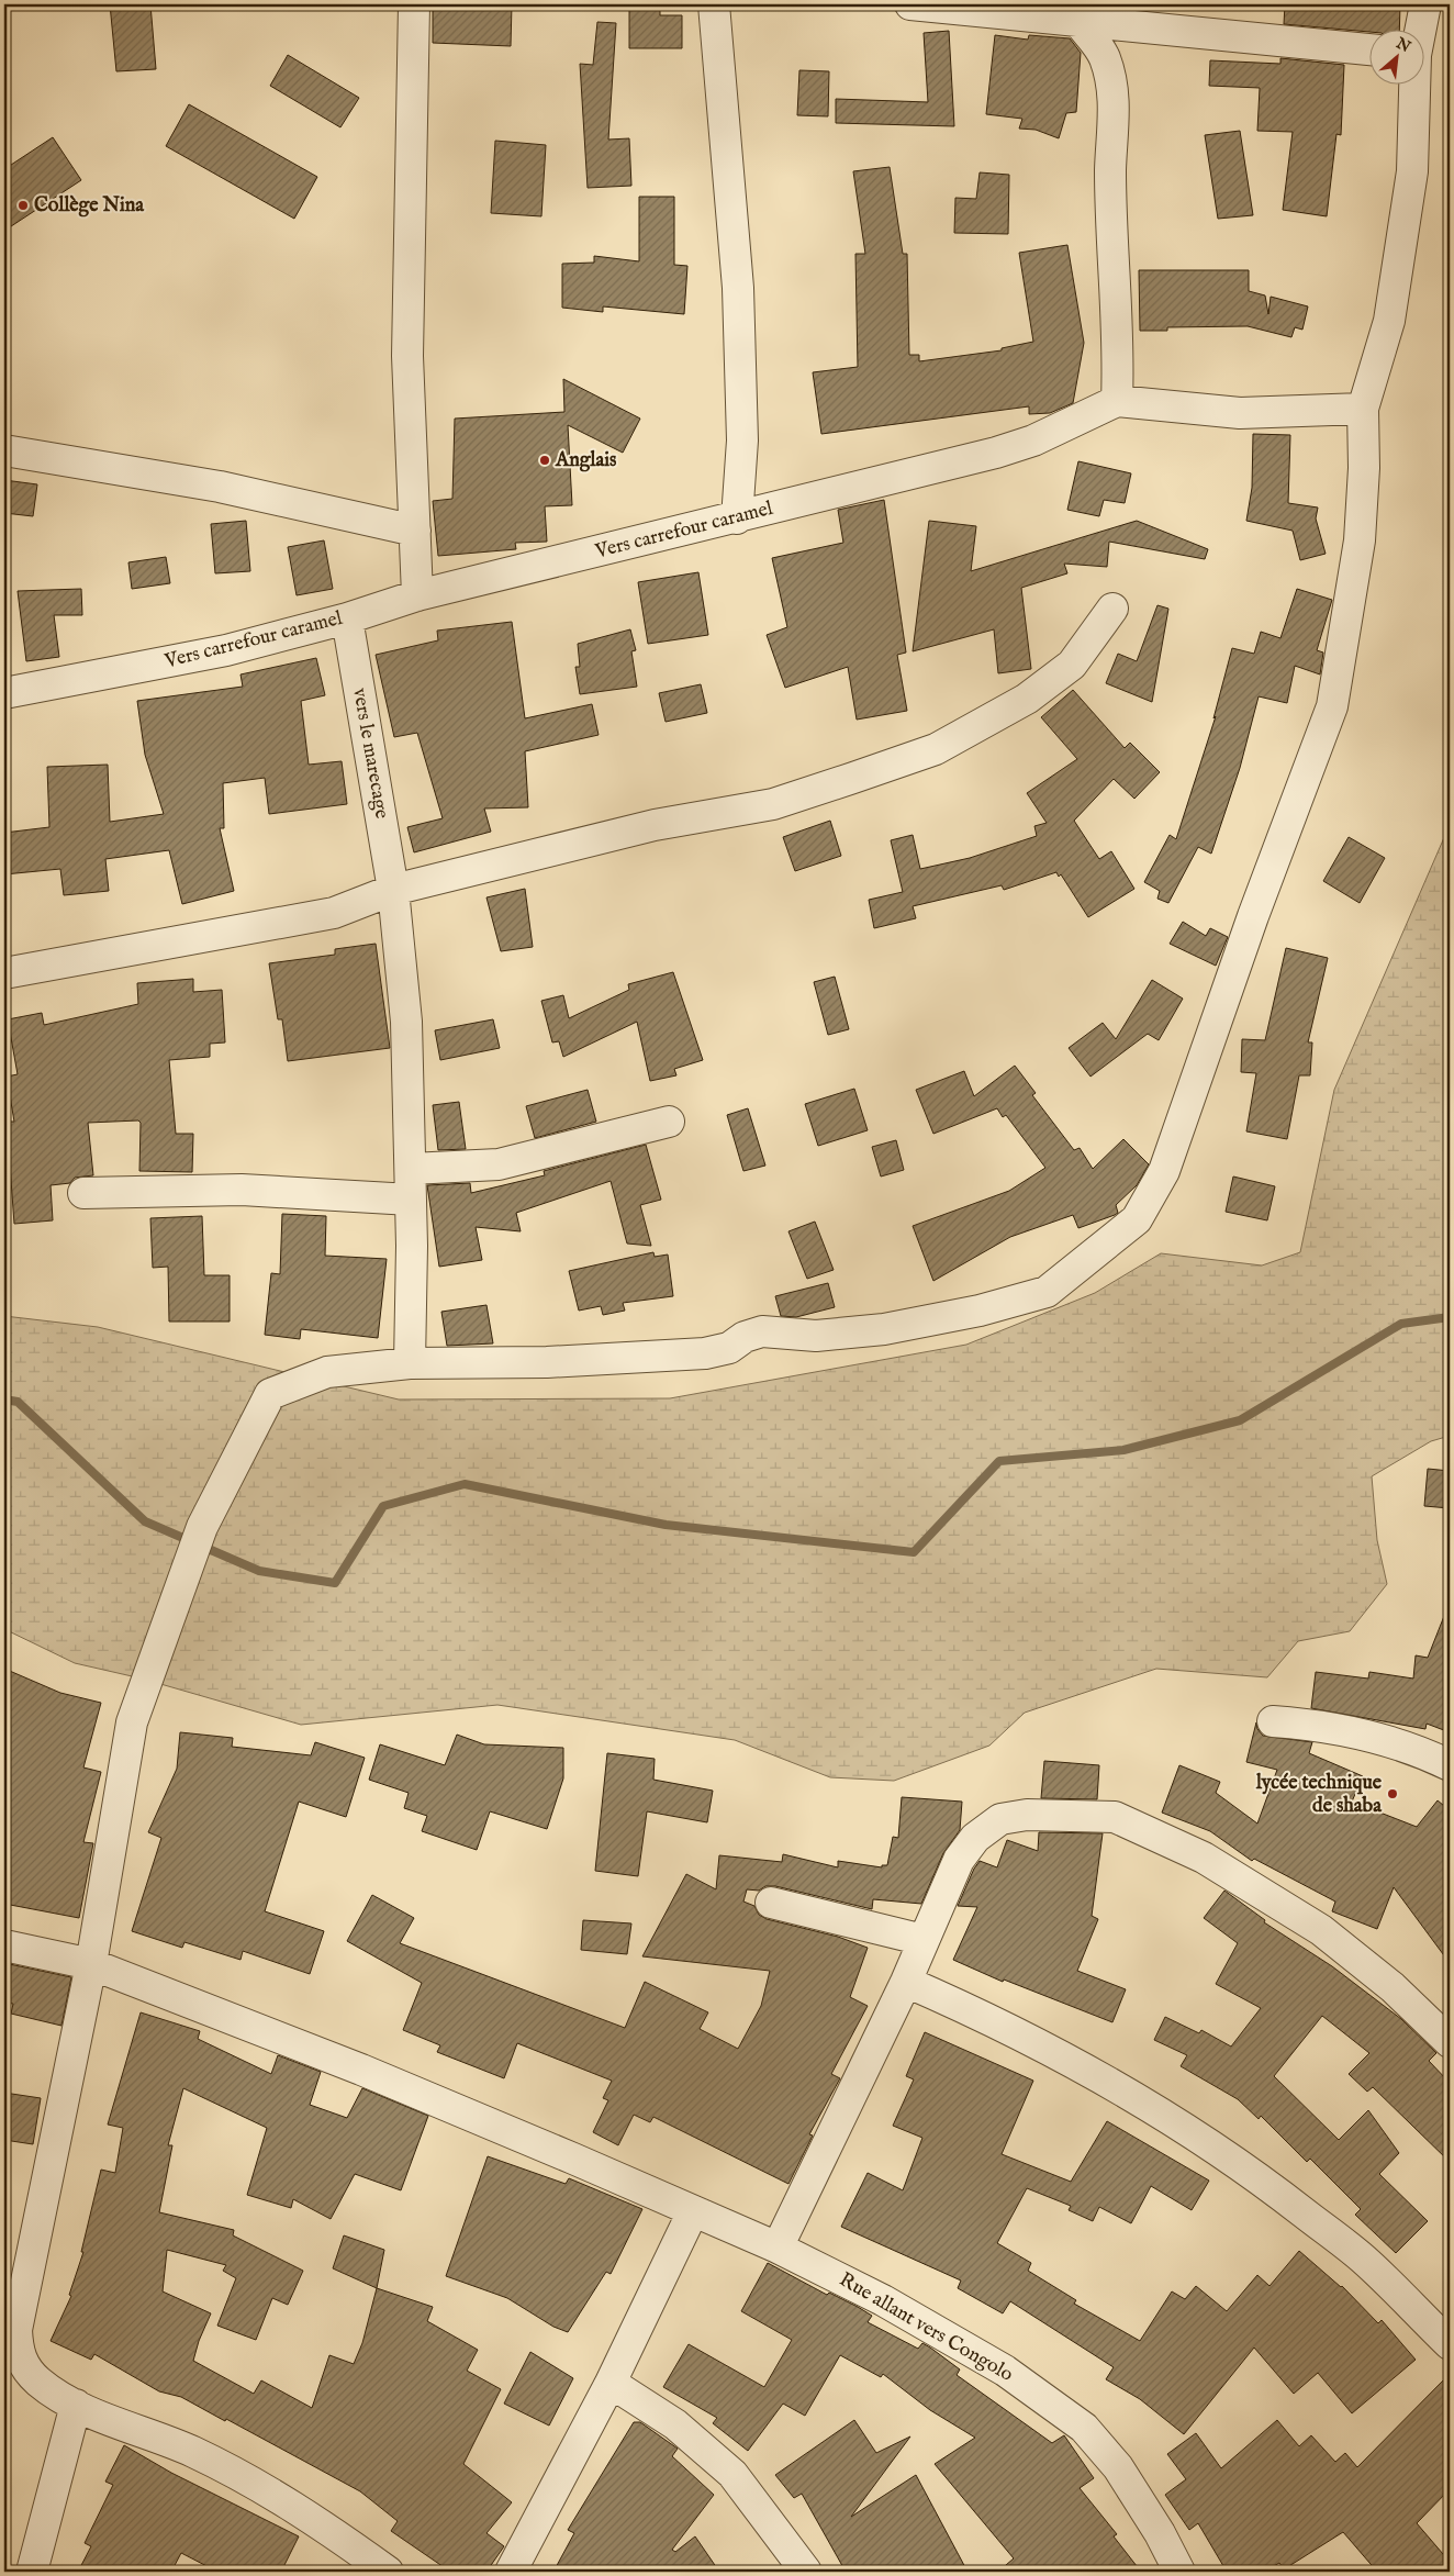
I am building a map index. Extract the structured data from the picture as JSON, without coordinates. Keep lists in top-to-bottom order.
{
  "streets": {
    "street": ["Vers carrefour caramel", "vers le marecage", "Rue allant vers Congolo"]
  },
  "crossings": [
    ["Vers carrefour caramel", "vers le marecage"]
  ],
  "places": ["Collège Nina", "Anglais", "lycée technique de shaba"],
  "north": "top right"
}
